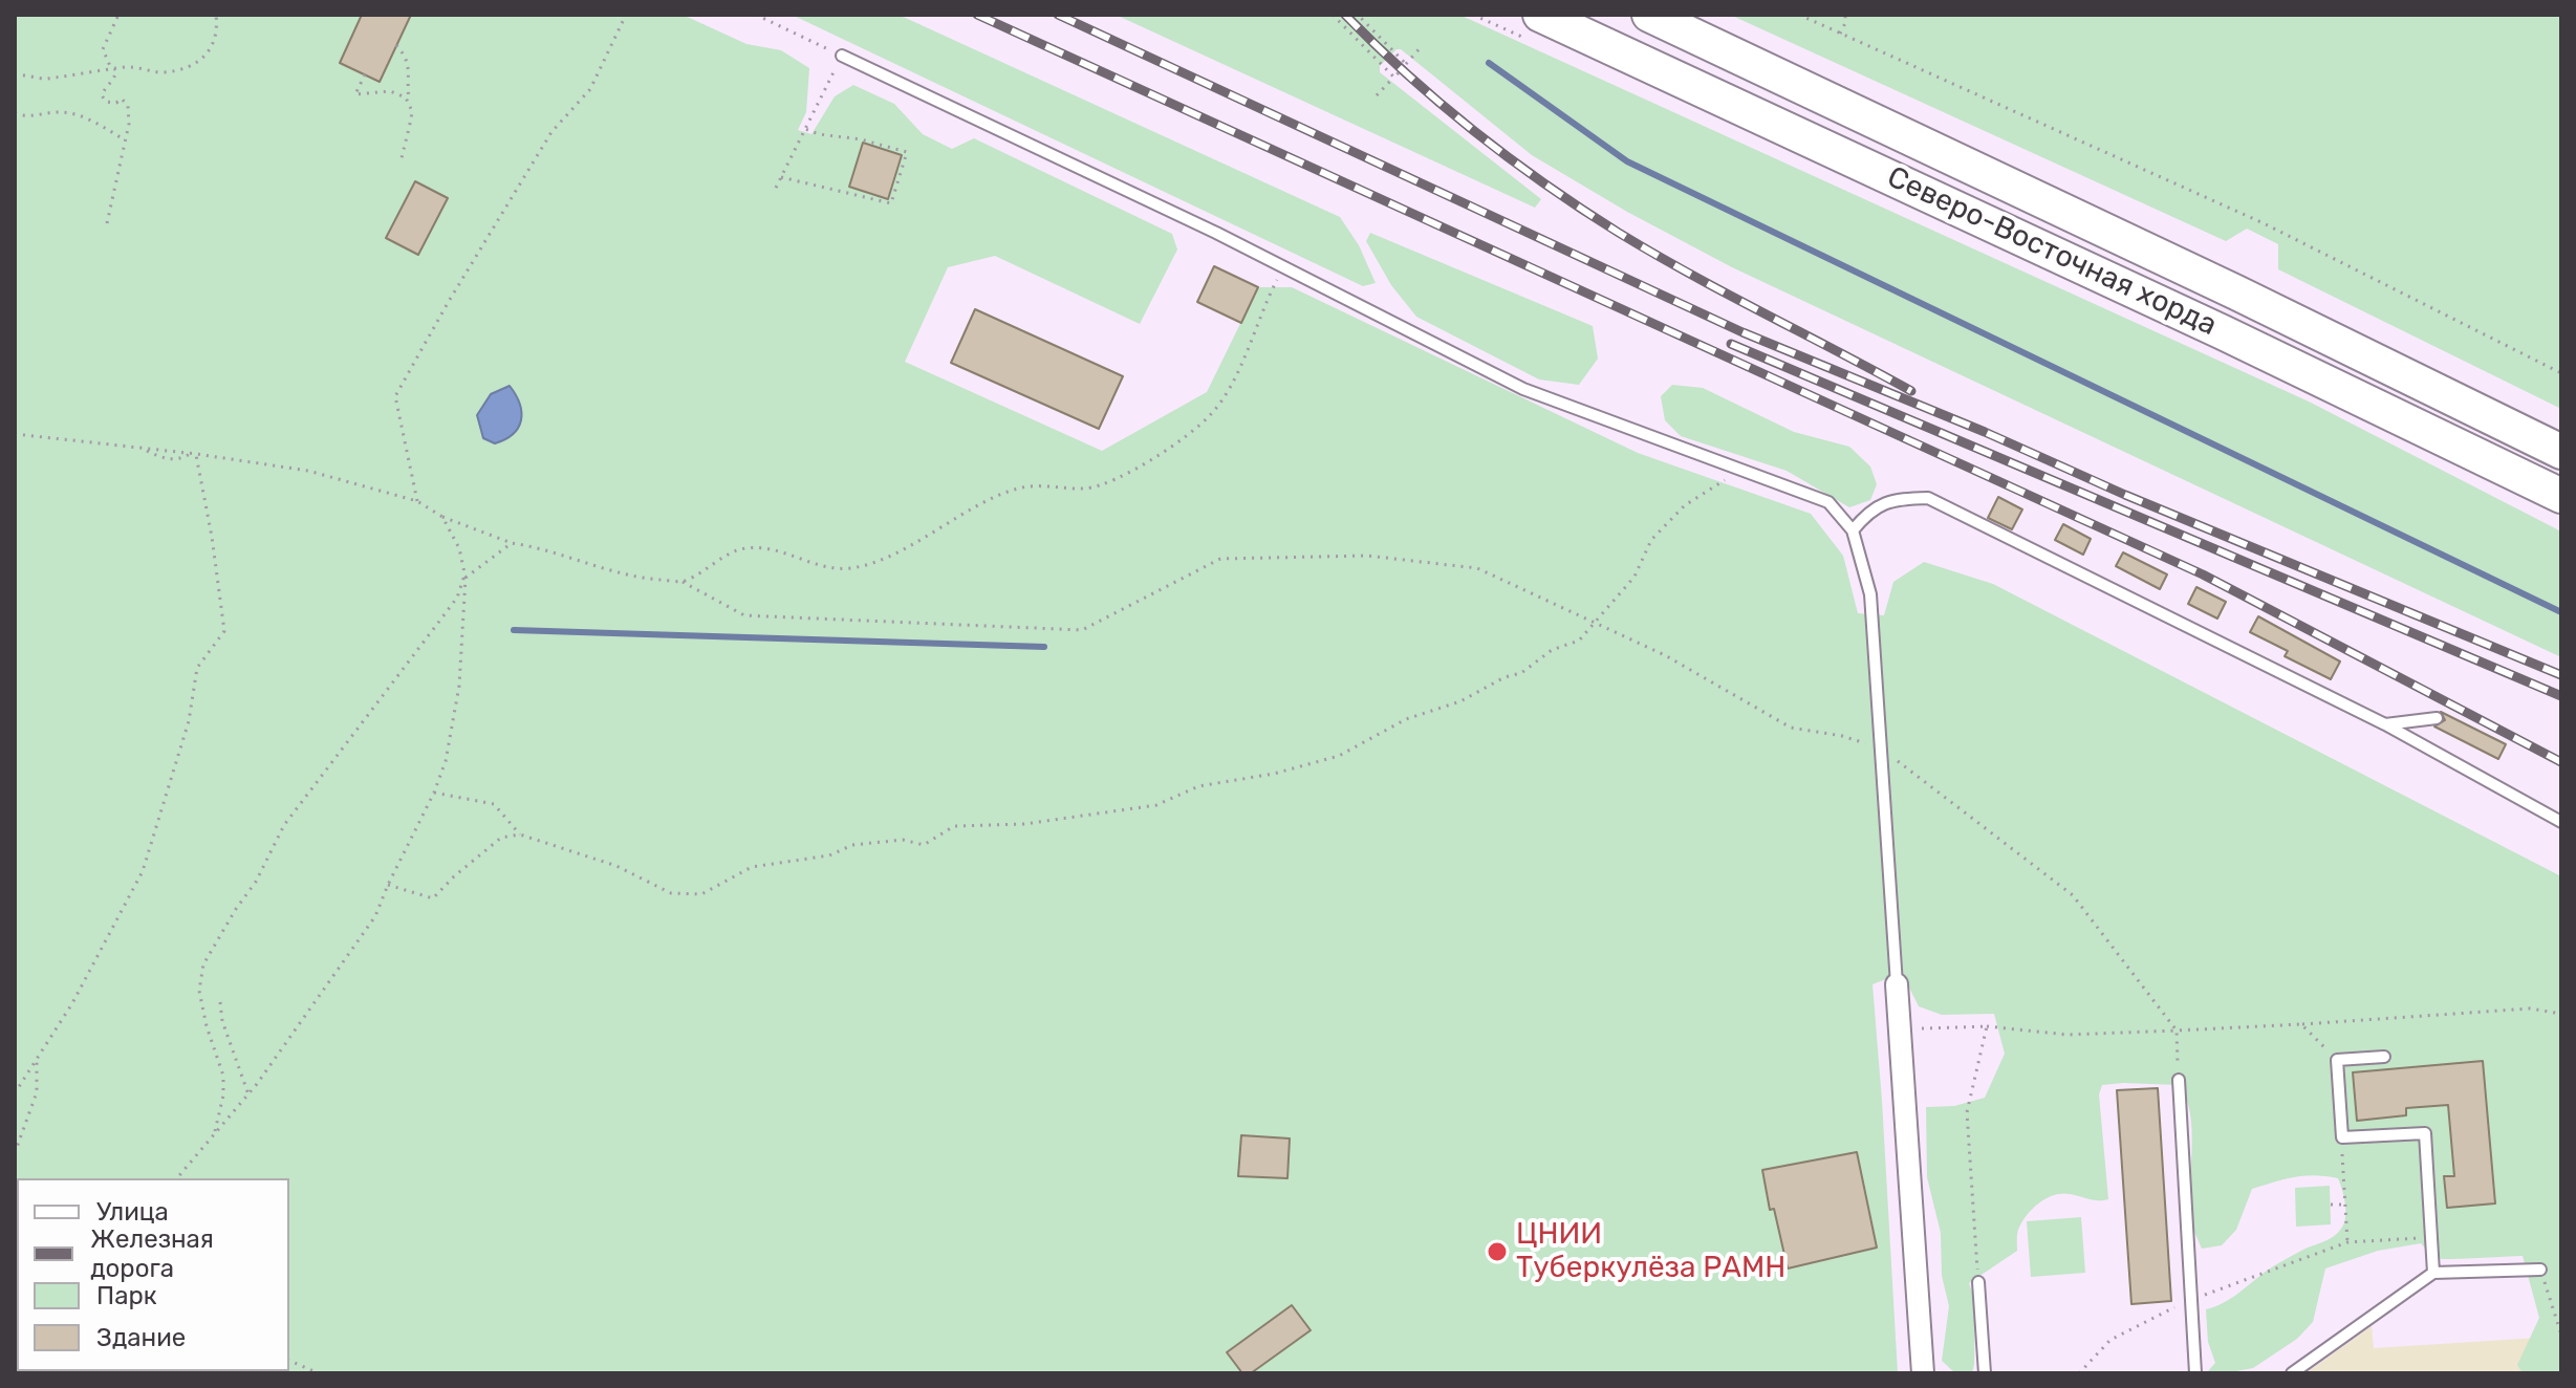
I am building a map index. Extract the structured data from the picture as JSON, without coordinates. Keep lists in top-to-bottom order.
{
  "streets": {
    "main road": ["Северо-Восточная хорда"]
  },
  "places": ["ЦНИИ Туберкулёза РАМН"],
  "legend": [
    "Улица",
    "Железная дорога",
    "Парк",
    "Здание"
  ]
}
